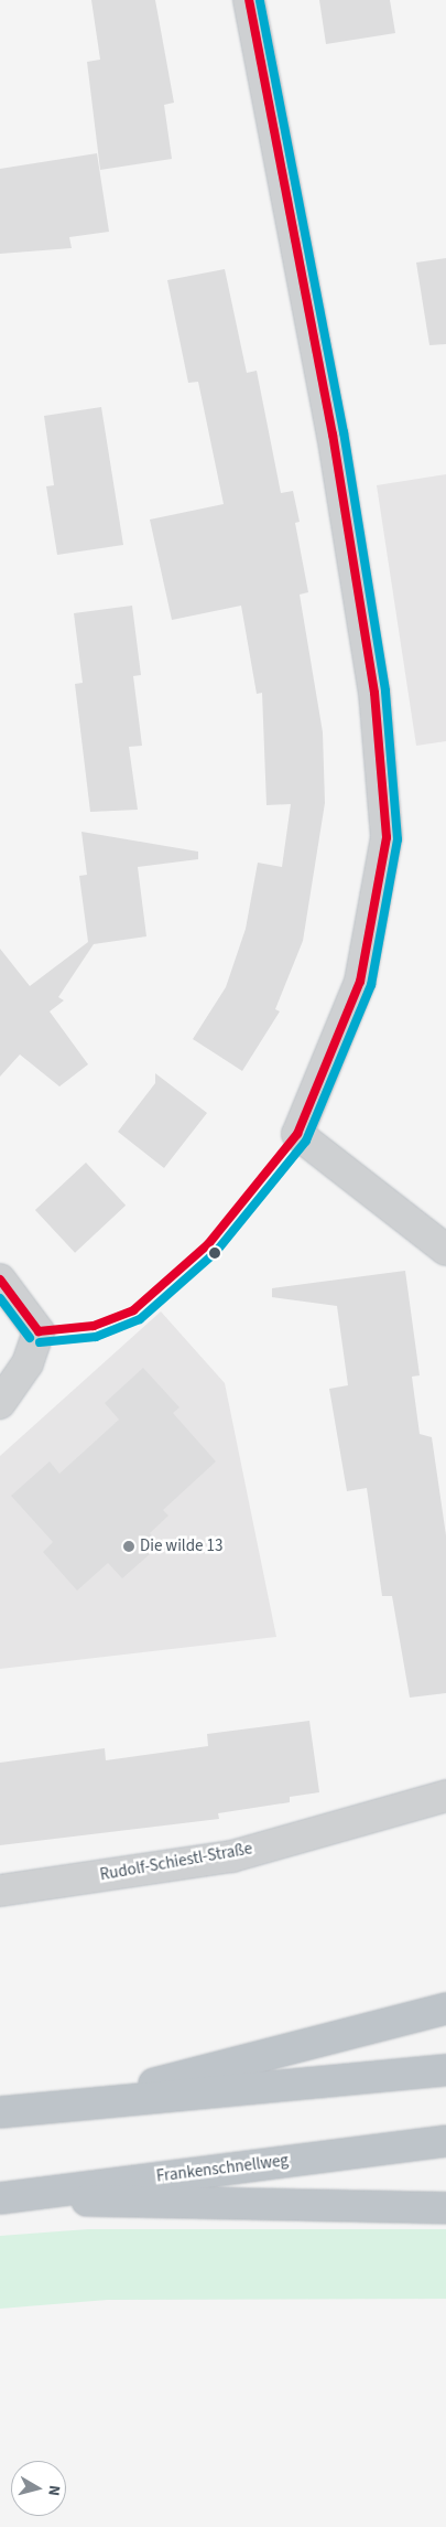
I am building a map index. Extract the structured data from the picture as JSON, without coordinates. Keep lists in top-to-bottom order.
{
  "streets": {
    "highway": ["Frankenschnellweg"],
    "street": ["Rudolf-Schiestl-Straße"]
  },
  "places": ["Die wilde 13"],
  "north": "right"
}
